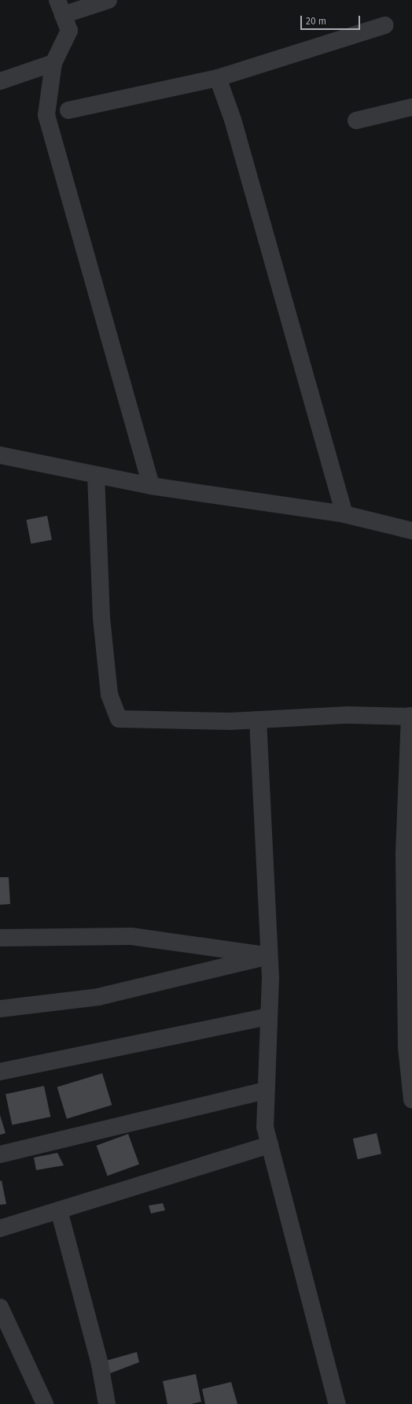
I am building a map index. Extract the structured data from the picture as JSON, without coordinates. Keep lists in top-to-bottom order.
{
  "scale_bar": "20 m"
}
